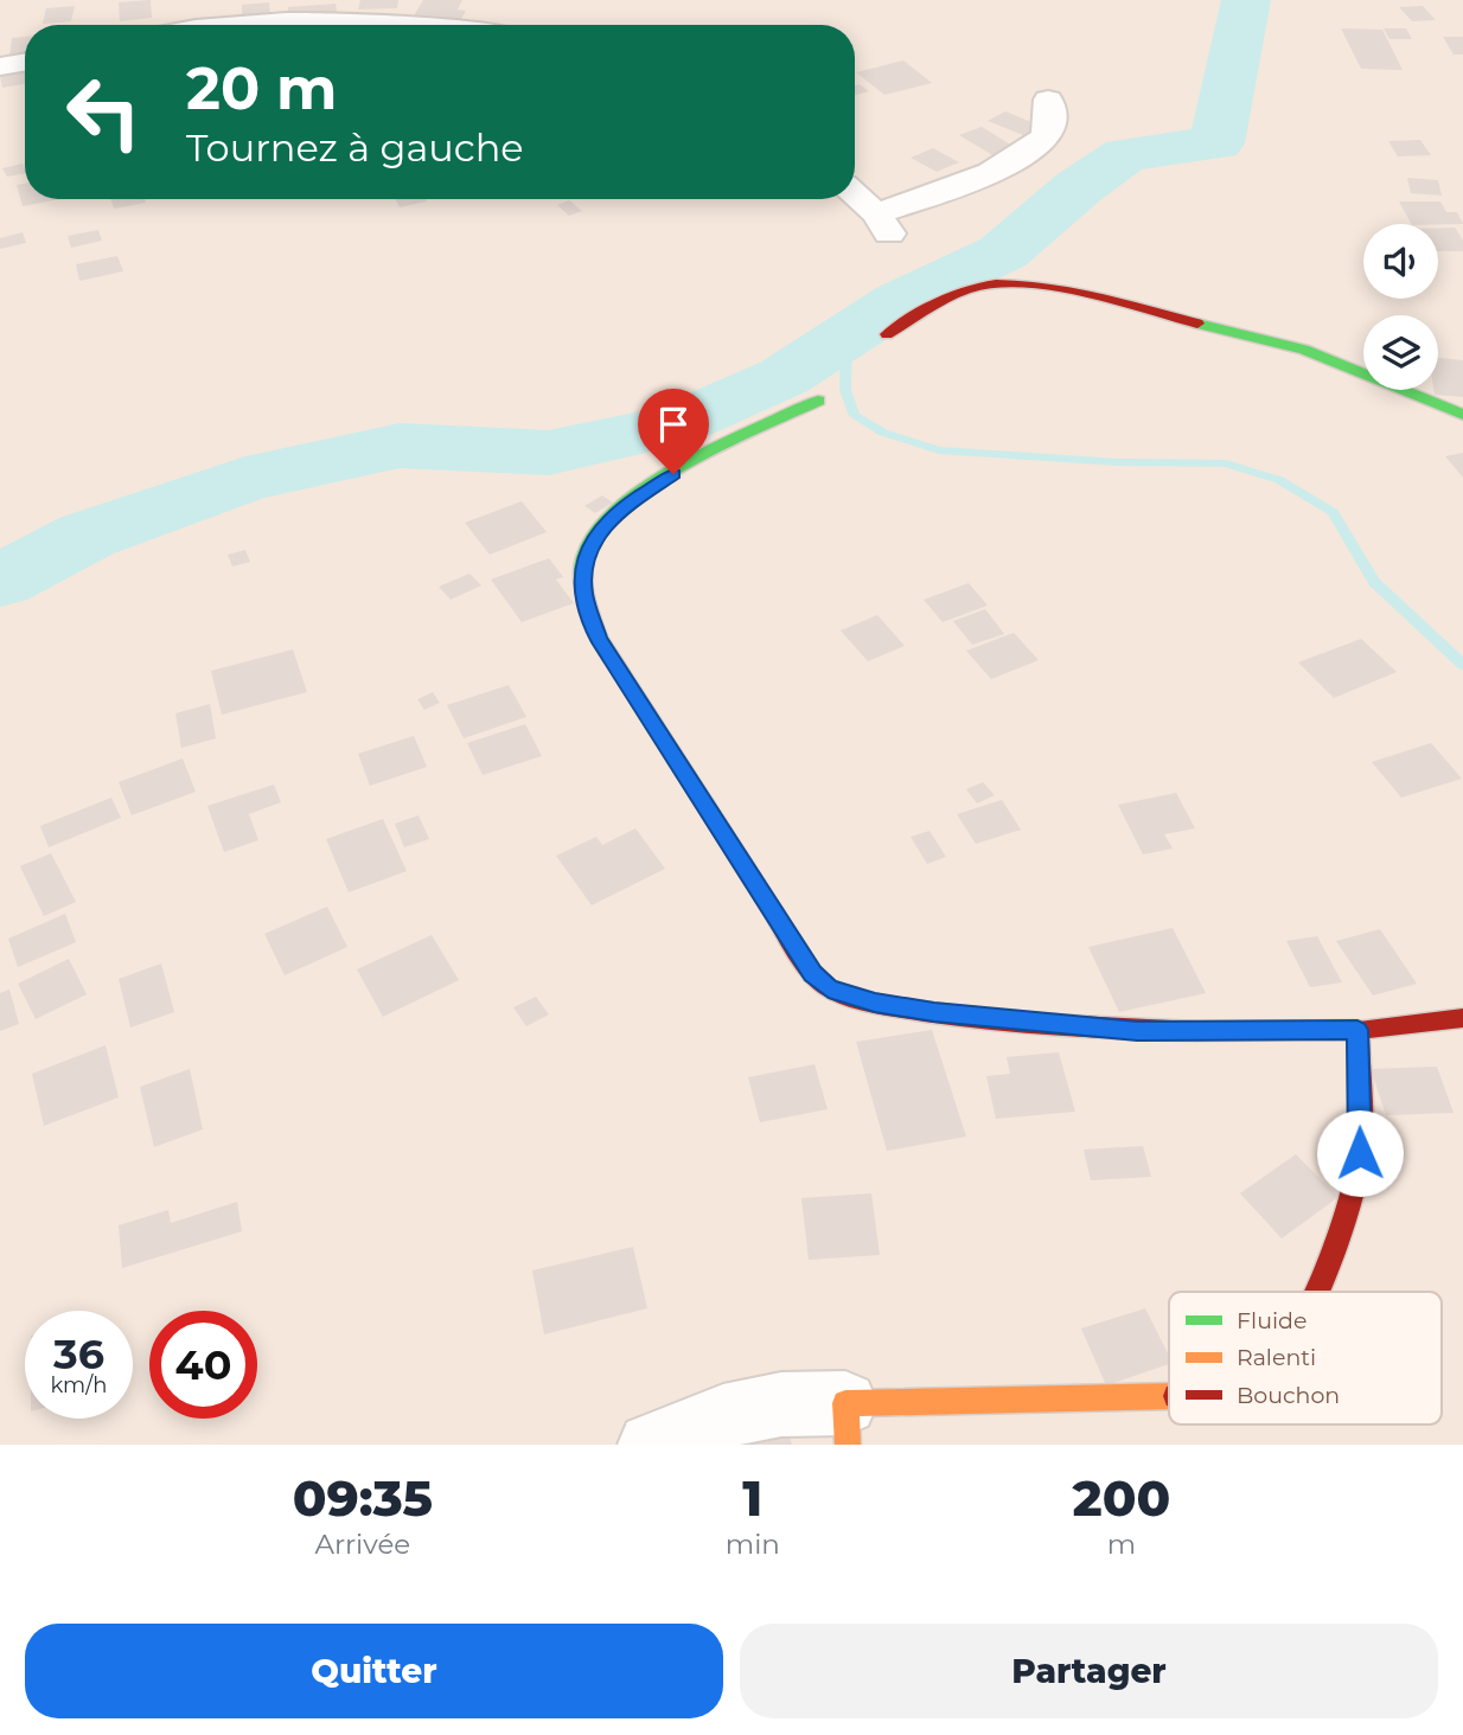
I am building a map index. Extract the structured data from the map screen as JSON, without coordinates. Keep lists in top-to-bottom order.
{
  "legend": ["Fluide", "Ralenti", "Bouchon"],
  "page": {
    "turn": ["20 m", "Tournez à gauche"],
    "speed": "36 km/h",
    "limit": "40",
    "eta": [
      "09:35",
      "Arrivée",
      "1",
      "min",
      "200",
      "m"
    ],
    "buttons": ["Quitter", "Partager"]
  }
}
